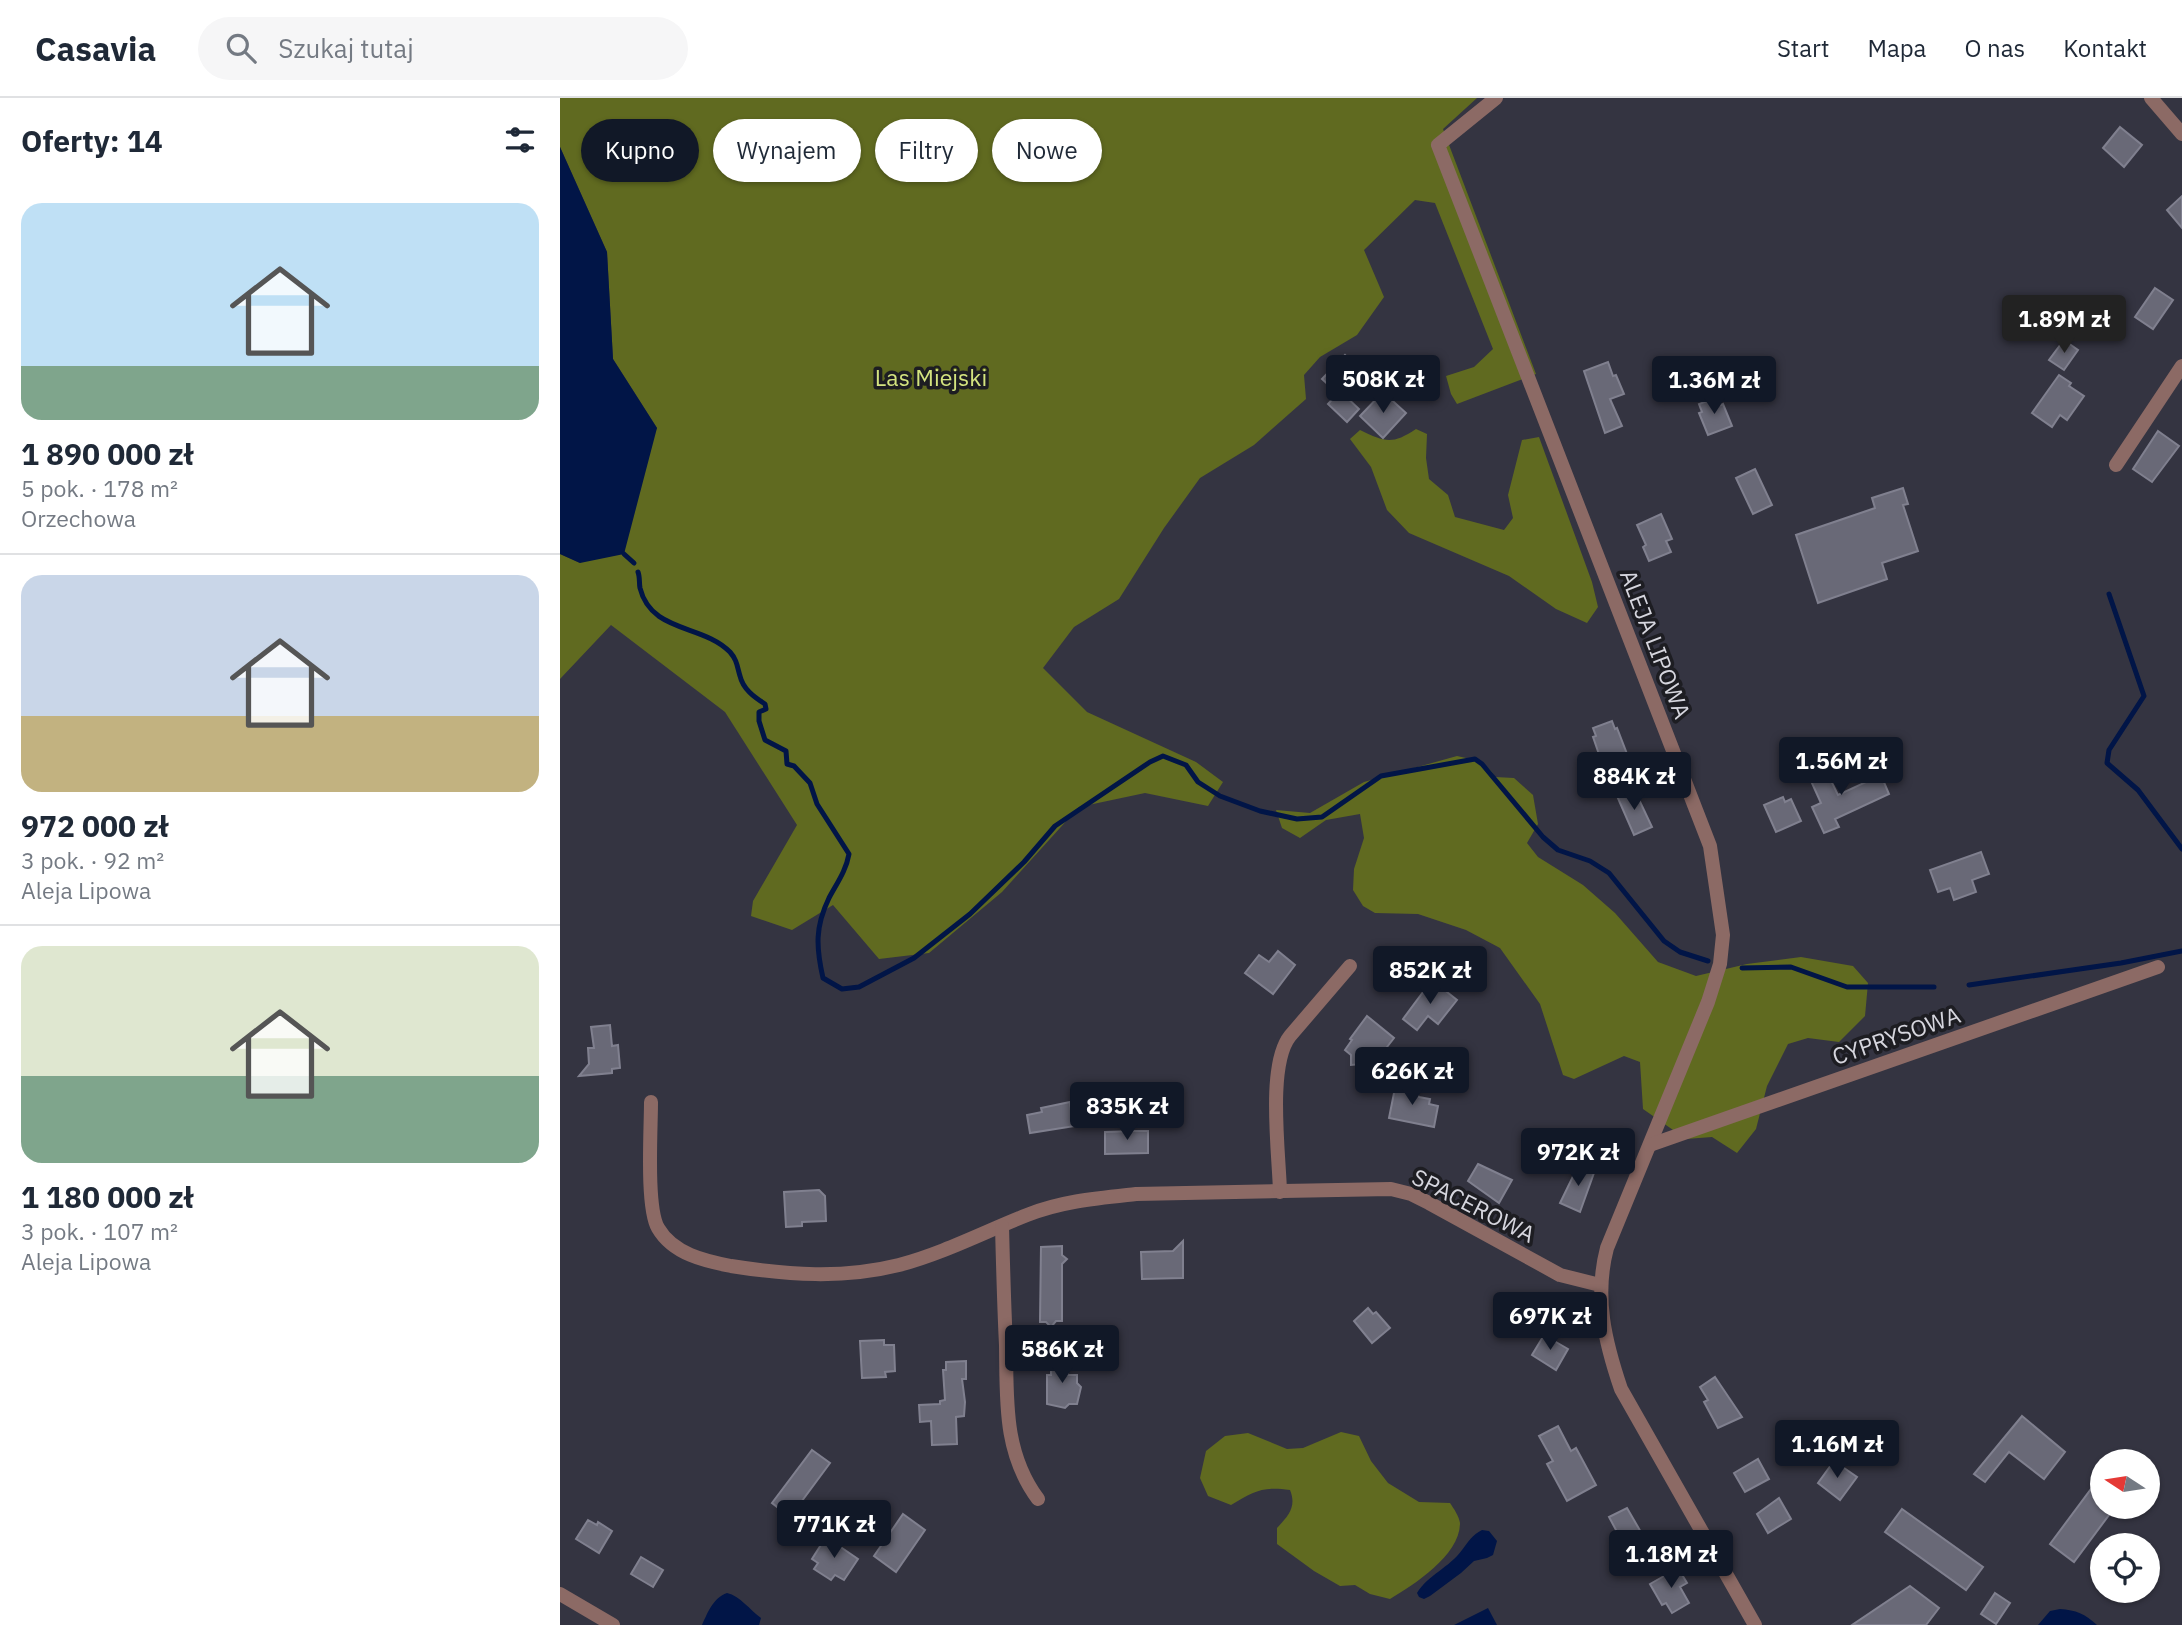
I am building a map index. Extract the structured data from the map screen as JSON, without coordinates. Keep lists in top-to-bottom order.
{
  "streets": {
    "street": ["ALEJA LIPOWA", "CYPRYSOWA", "SPACEROWA"]
  },
  "crossings": [
    ["ALEJA LIPOWA", "CYPRYSOWA"],
    ["ALEJA LIPOWA", "SPACEROWA"]
  ],
  "parks": ["Las Miejski"],
  "north": "left",
  "page": {
    "header": "Casavia",
    "search": "Szukaj tutaj",
    "nav": [
      "Start",
      "Mapa",
      "O nas",
      "Kontakt"
    ],
    "heading": "Oferty: 14",
    "chip": [
      "Kupno",
      "Wynajem",
      "Filtry",
      "Nowe"
    ],
    "list": [
      {
        "name": "1 890 000 zł",
        "note": "5 pok. · 178 m² · Orzechowa"
      },
      {
        "name": "972 000 zł",
        "note": "3 pok. · 92 m² · Aleja Lipowa"
      },
      {
        "name": "1 180 000 zł",
        "note": "3 pok. · 107 m² · Aleja Lipowa"
      }
    ],
    "price": [
      "1.89M zł",
      "508K zł",
      "1.36M zł",
      "1.56M zł",
      "884K zł",
      "852K zł",
      "626K zł",
      "835K zł",
      "972K zł",
      "697K zł",
      "586K zł",
      "1.16M zł",
      "771K zł",
      "1.18M zł"
    ]
  }
}
